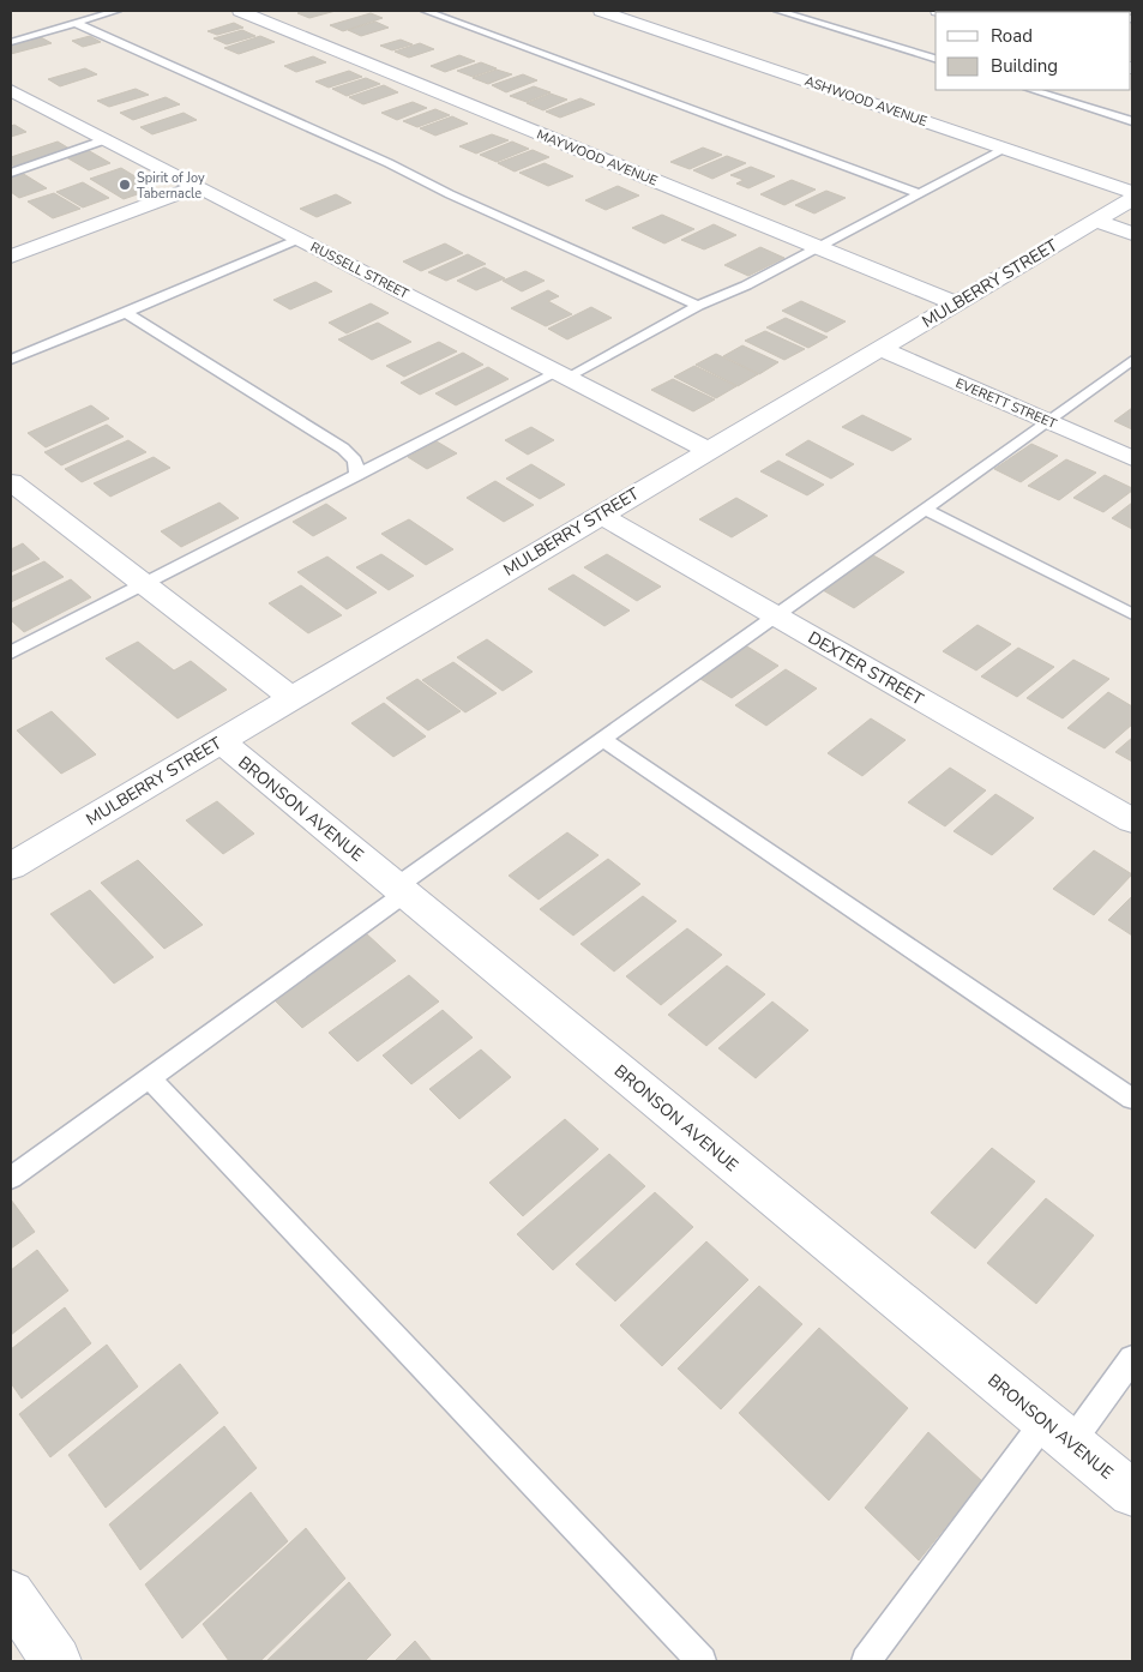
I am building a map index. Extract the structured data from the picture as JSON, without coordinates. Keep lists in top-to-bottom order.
{
  "streets": {
    "street": [
      "ASHWOOD AVENUE",
      "MAYWOOD AVENUE",
      "RUSSELL STREET",
      "MULBERRY STREET",
      "EVERETT STREET",
      "DEXTER STREET",
      "BRONSON AVENUE"
    ]
  },
  "crossings": [
    ["MAYWOOD AVENUE", "MULBERRY STREET"],
    ["RUSSELL STREET", "MULBERRY STREET"],
    ["MULBERRY STREET", "EVERETT STREET"],
    ["MULBERRY STREET", "DEXTER STREET"],
    ["MULBERRY STREET", "BRONSON AVENUE"]
  ],
  "places": ["Spirit of Joy Tabernacle"],
  "legend": ["Road", "Building"]
}
